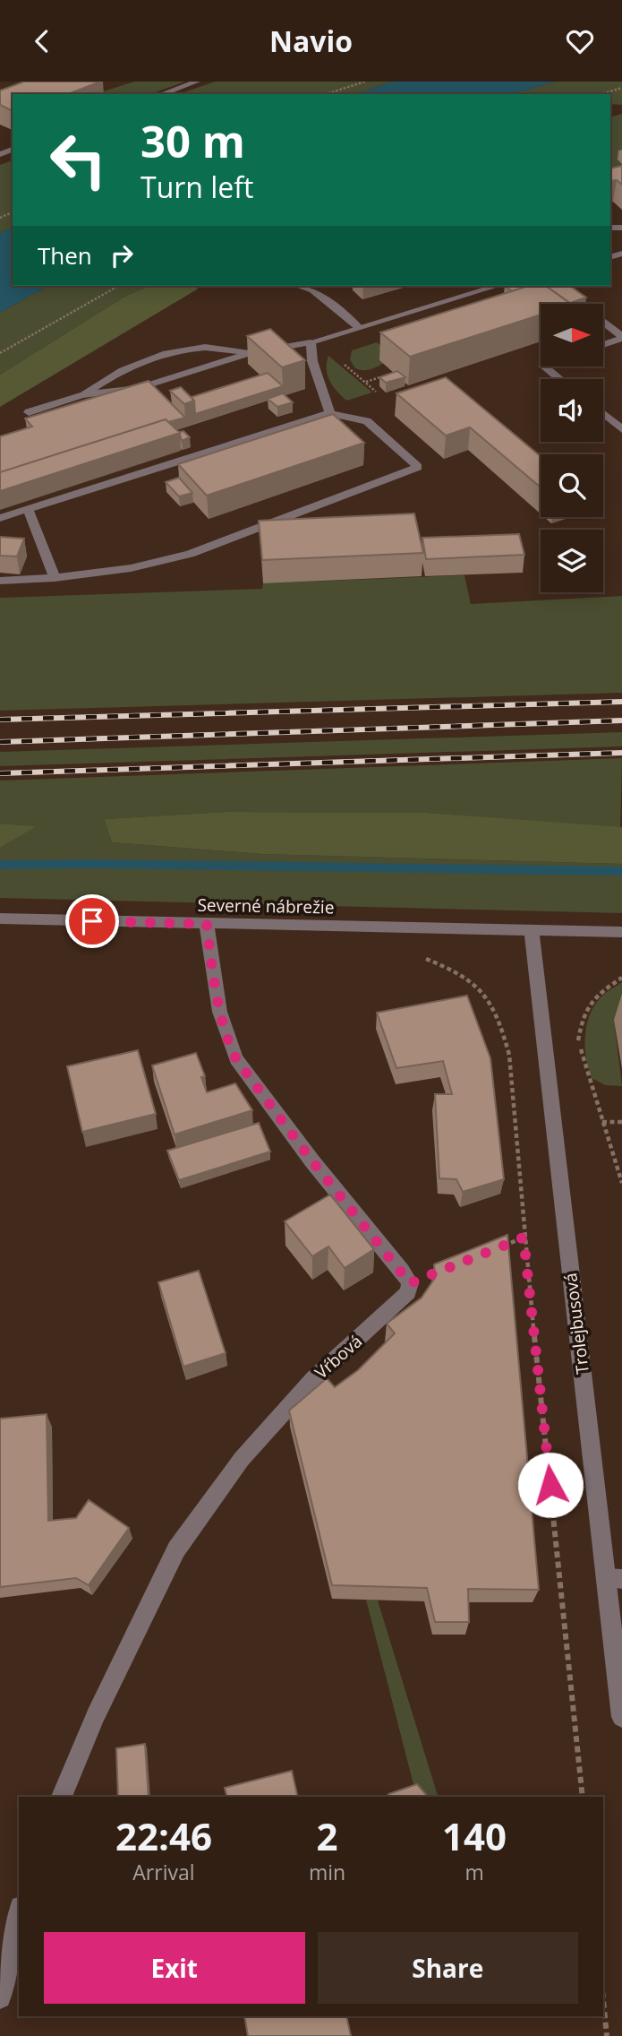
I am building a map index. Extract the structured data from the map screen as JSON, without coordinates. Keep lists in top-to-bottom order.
{
  "streets": {
    "street": ["Severné nábrežie", "Trolejbusová", "Vŕbová"]
  },
  "crossings": [
    ["Severné nábrežie", "Trolejbusová"],
    ["Severné nábrežie", "Vŕbová"]
  ],
  "north": "right",
  "page": {
    "header": "Navio",
    "turn": ["30 m", "Turn left"],
    "then": "Then",
    "eta": [
      "22:46",
      "Arrival",
      "2",
      "min",
      "140",
      "m"
    ],
    "buttons": ["Exit", "Share"]
  }
}
